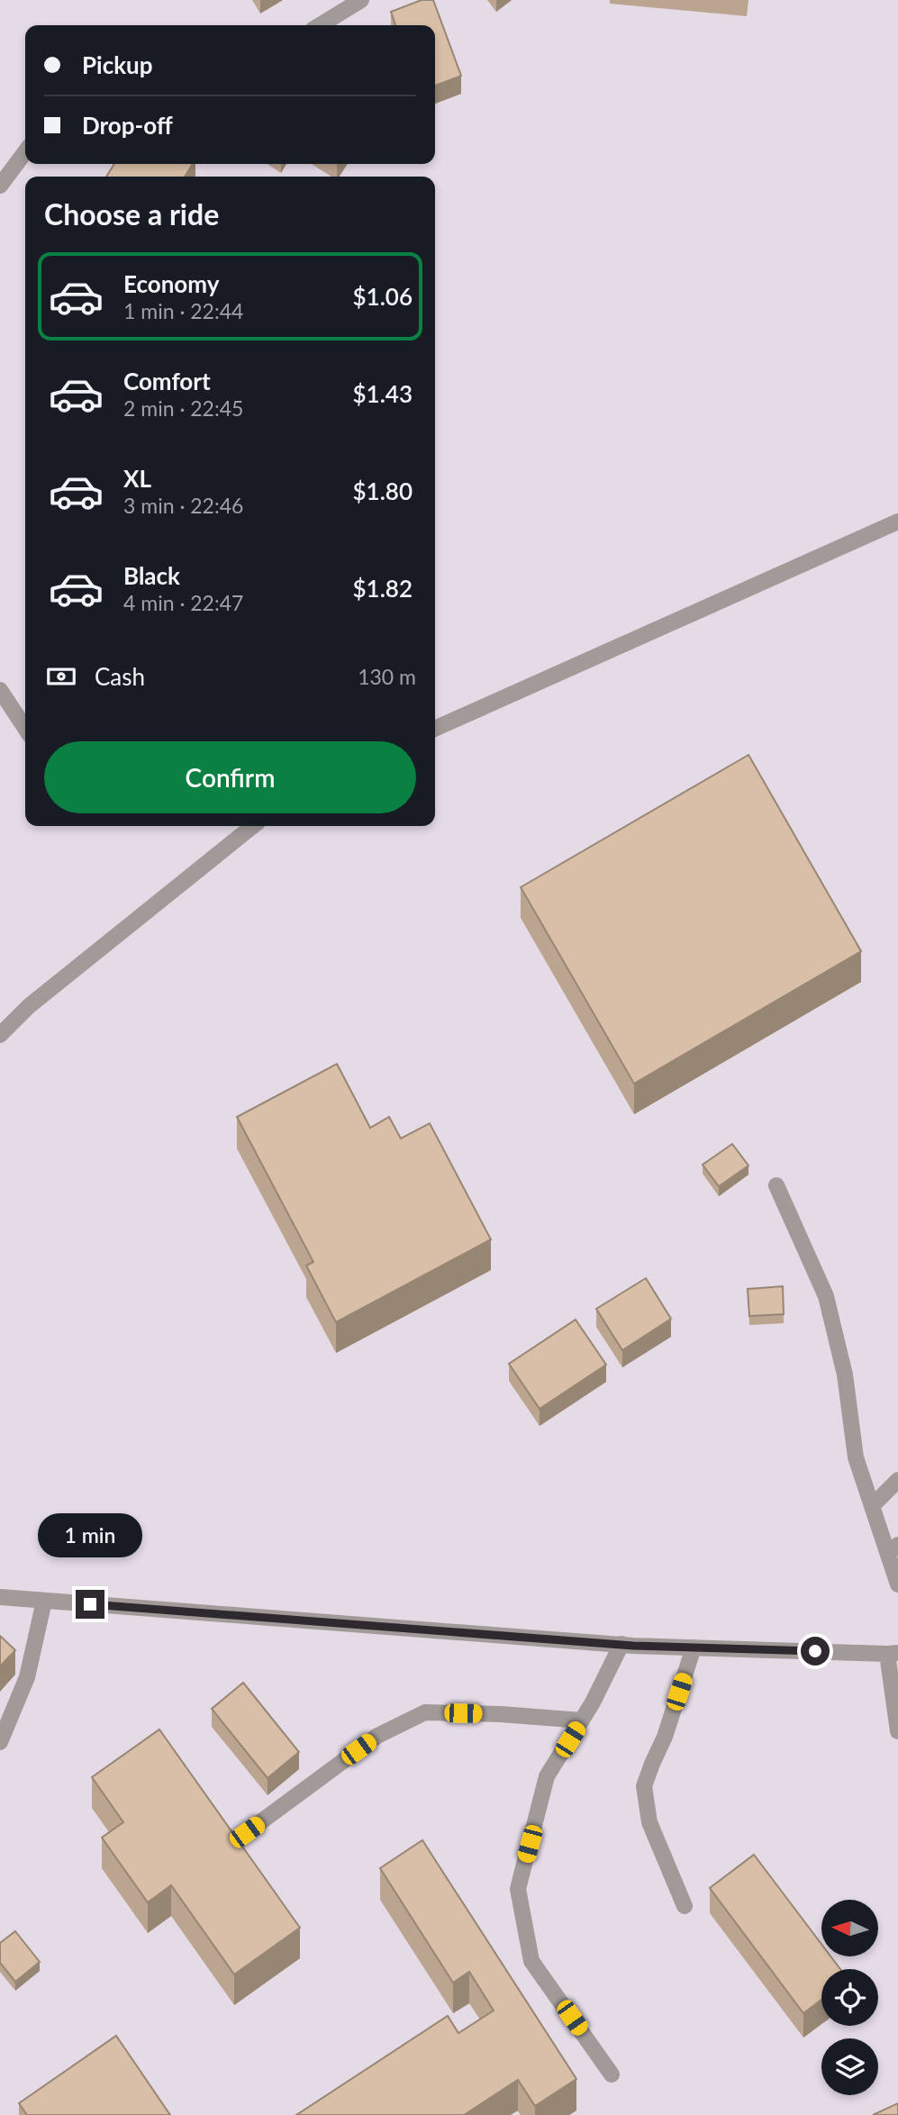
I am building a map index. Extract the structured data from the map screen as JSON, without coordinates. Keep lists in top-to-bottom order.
{
  "north": "left",
  "page": {
    "banner": ["Pickup", "Drop-off"],
    "heading": "Choose a ride",
    "list": [
      {
        "name": "Economy",
        "note": "1 min · 22:44",
        "value": "$1.06"
      },
      {
        "name": "Comfort",
        "note": "2 min · 22:45",
        "value": "$1.43"
      },
      {
        "name": "XL",
        "note": "3 min · 22:46",
        "value": "$1.80"
      },
      {
        "name": "Black",
        "note": "4 min · 22:47",
        "value": "$1.82"
      }
    ],
    "pay": ["Cash", "130 m"],
    "buttons": "Confirm",
    "bubble": "1 min"
  }
}
